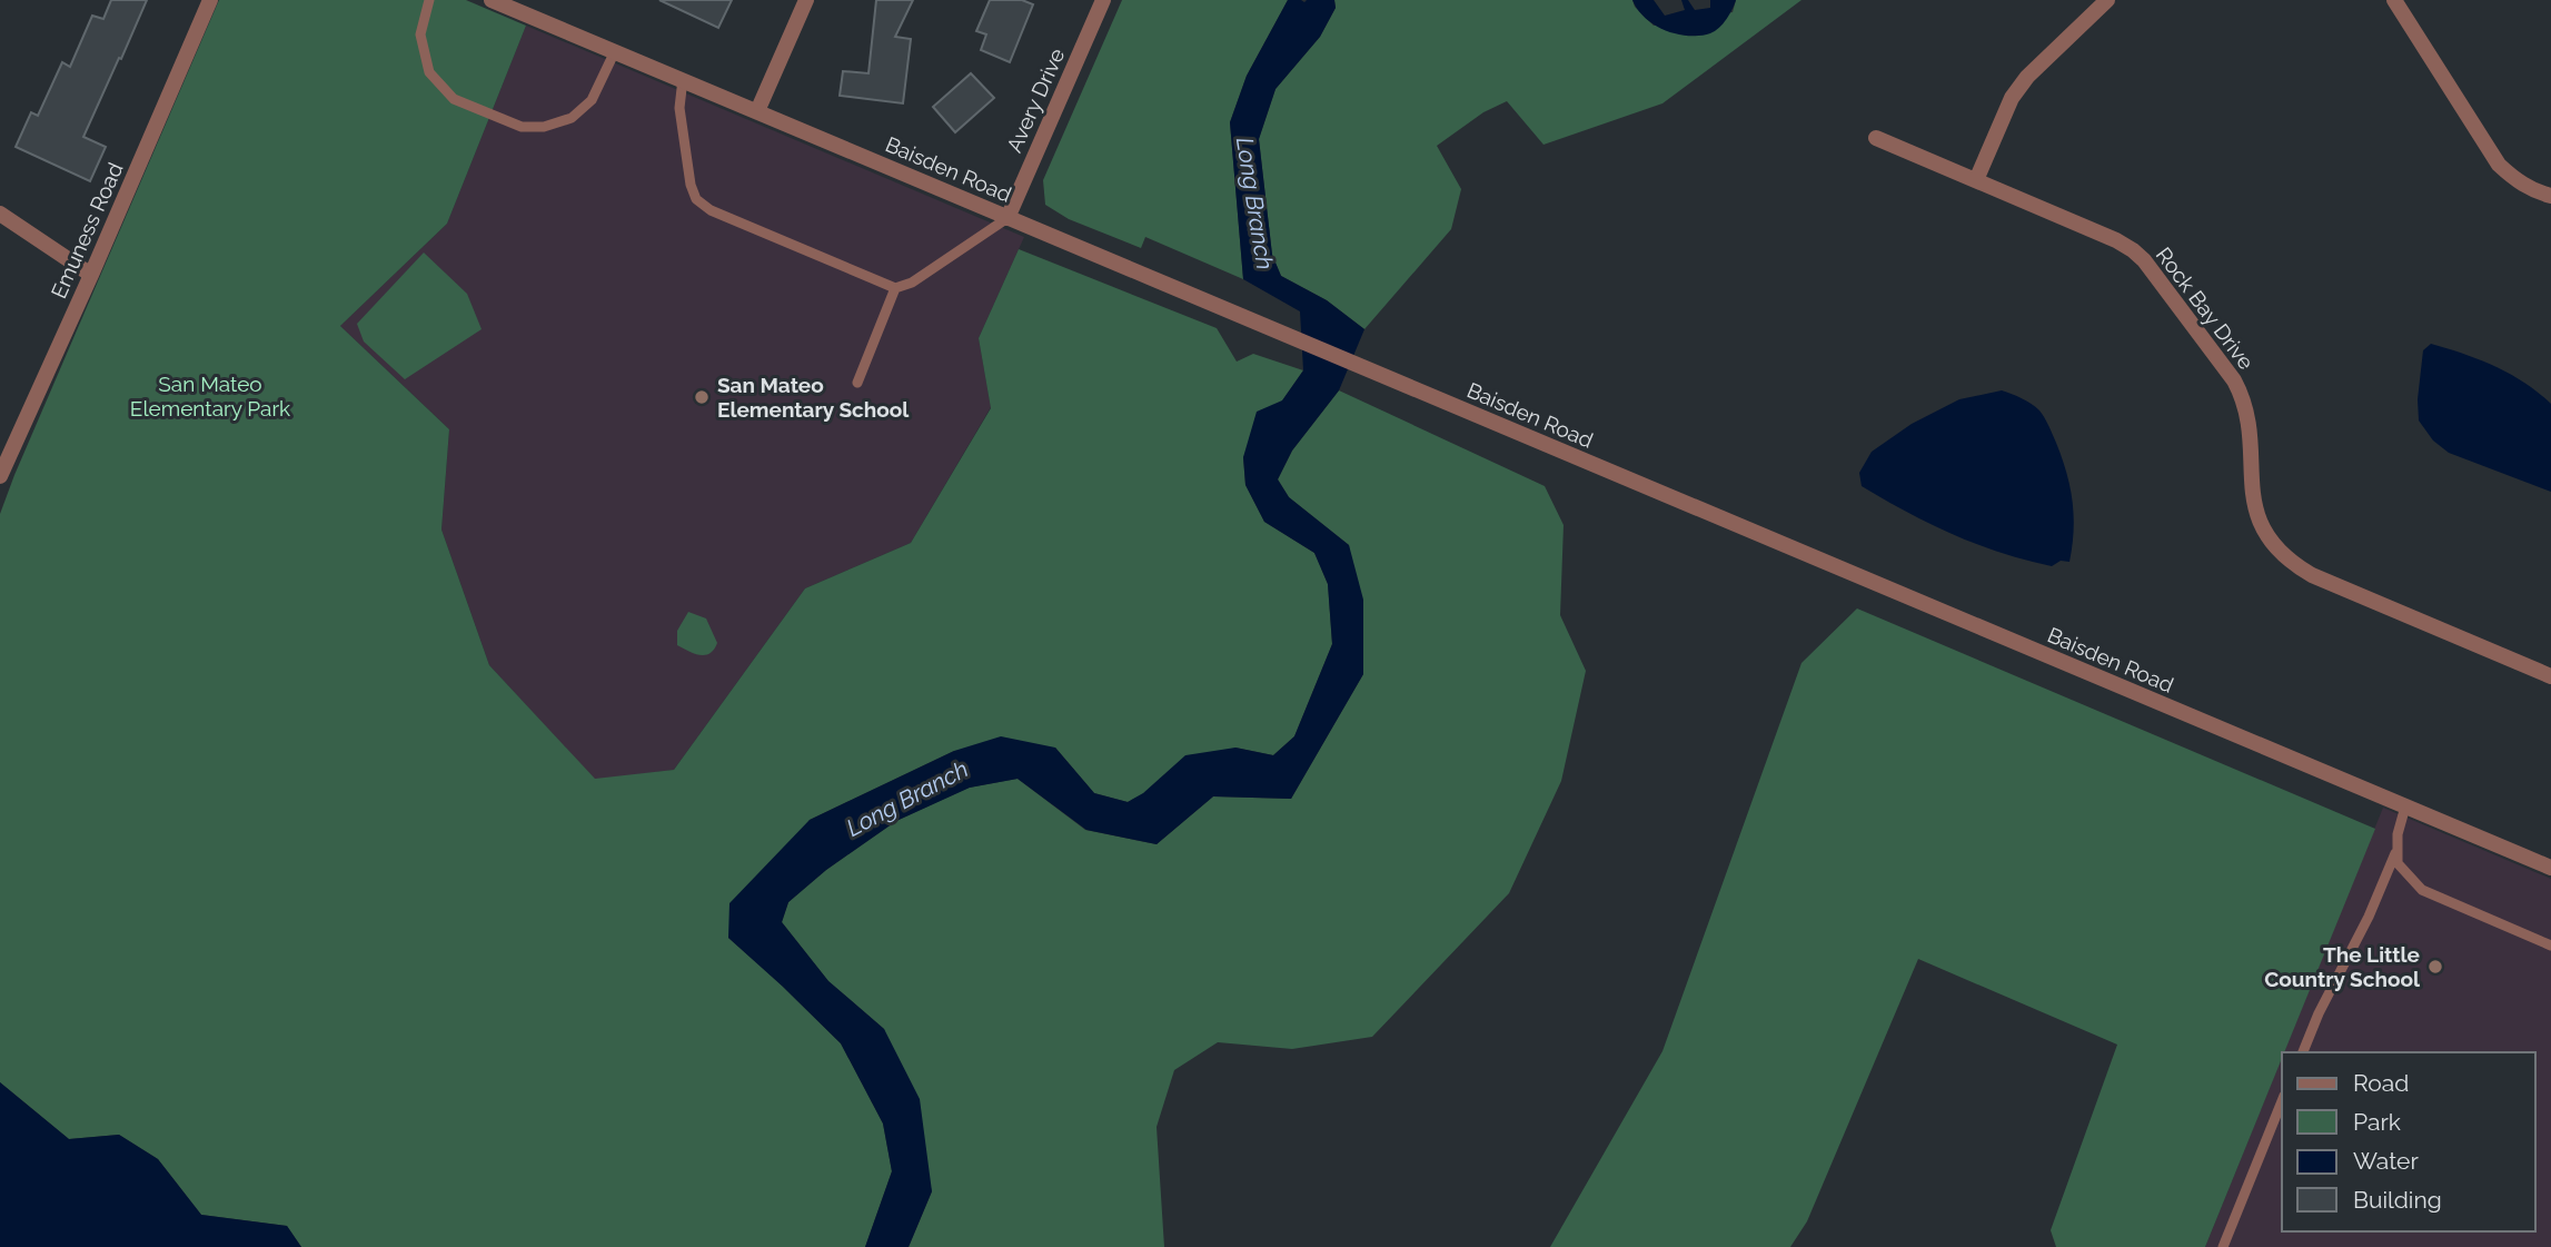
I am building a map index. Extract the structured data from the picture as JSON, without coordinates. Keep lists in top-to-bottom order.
{
  "streets": {
    "street": [
      "Avery Drive",
      "Baisden Road",
      "Emuness Road",
      "Rock Bay Drive"
    ]
  },
  "crossings": [
    ["Avery Drive", "Baisden Road"]
  ],
  "water": ["Long Branch"],
  "parks": ["San Mateo Elementary Park"],
  "places": ["San Mateo Elementary School", "The Little Country School"],
  "legend": [
    "Road",
    "Park",
    "Water",
    "Building"
  ]
}
